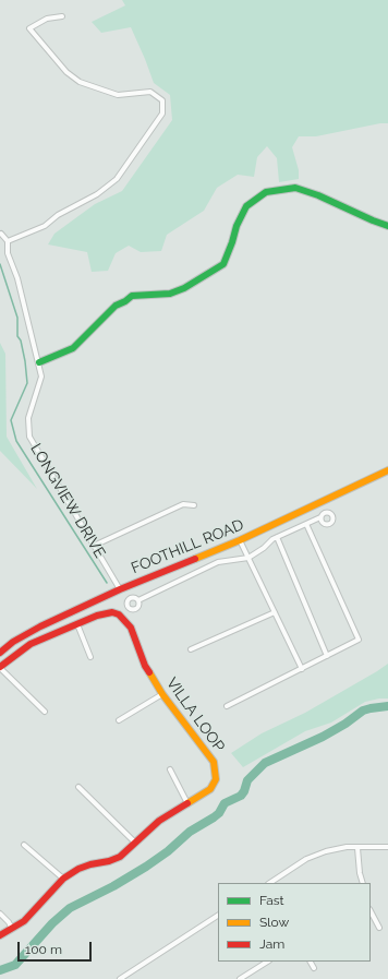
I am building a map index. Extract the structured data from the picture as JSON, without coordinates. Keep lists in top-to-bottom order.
{
  "streets": {
    "street": ["LONGVIEW DRIVE", "FOOTHILL ROAD", "VILLA LOOP"]
  },
  "crossings": [
    ["LONGVIEW DRIVE", "FOOTHILL ROAD"]
  ],
  "legend": ["Fast", "Slow", "Jam"],
  "scale_bar": "100 m"
}
